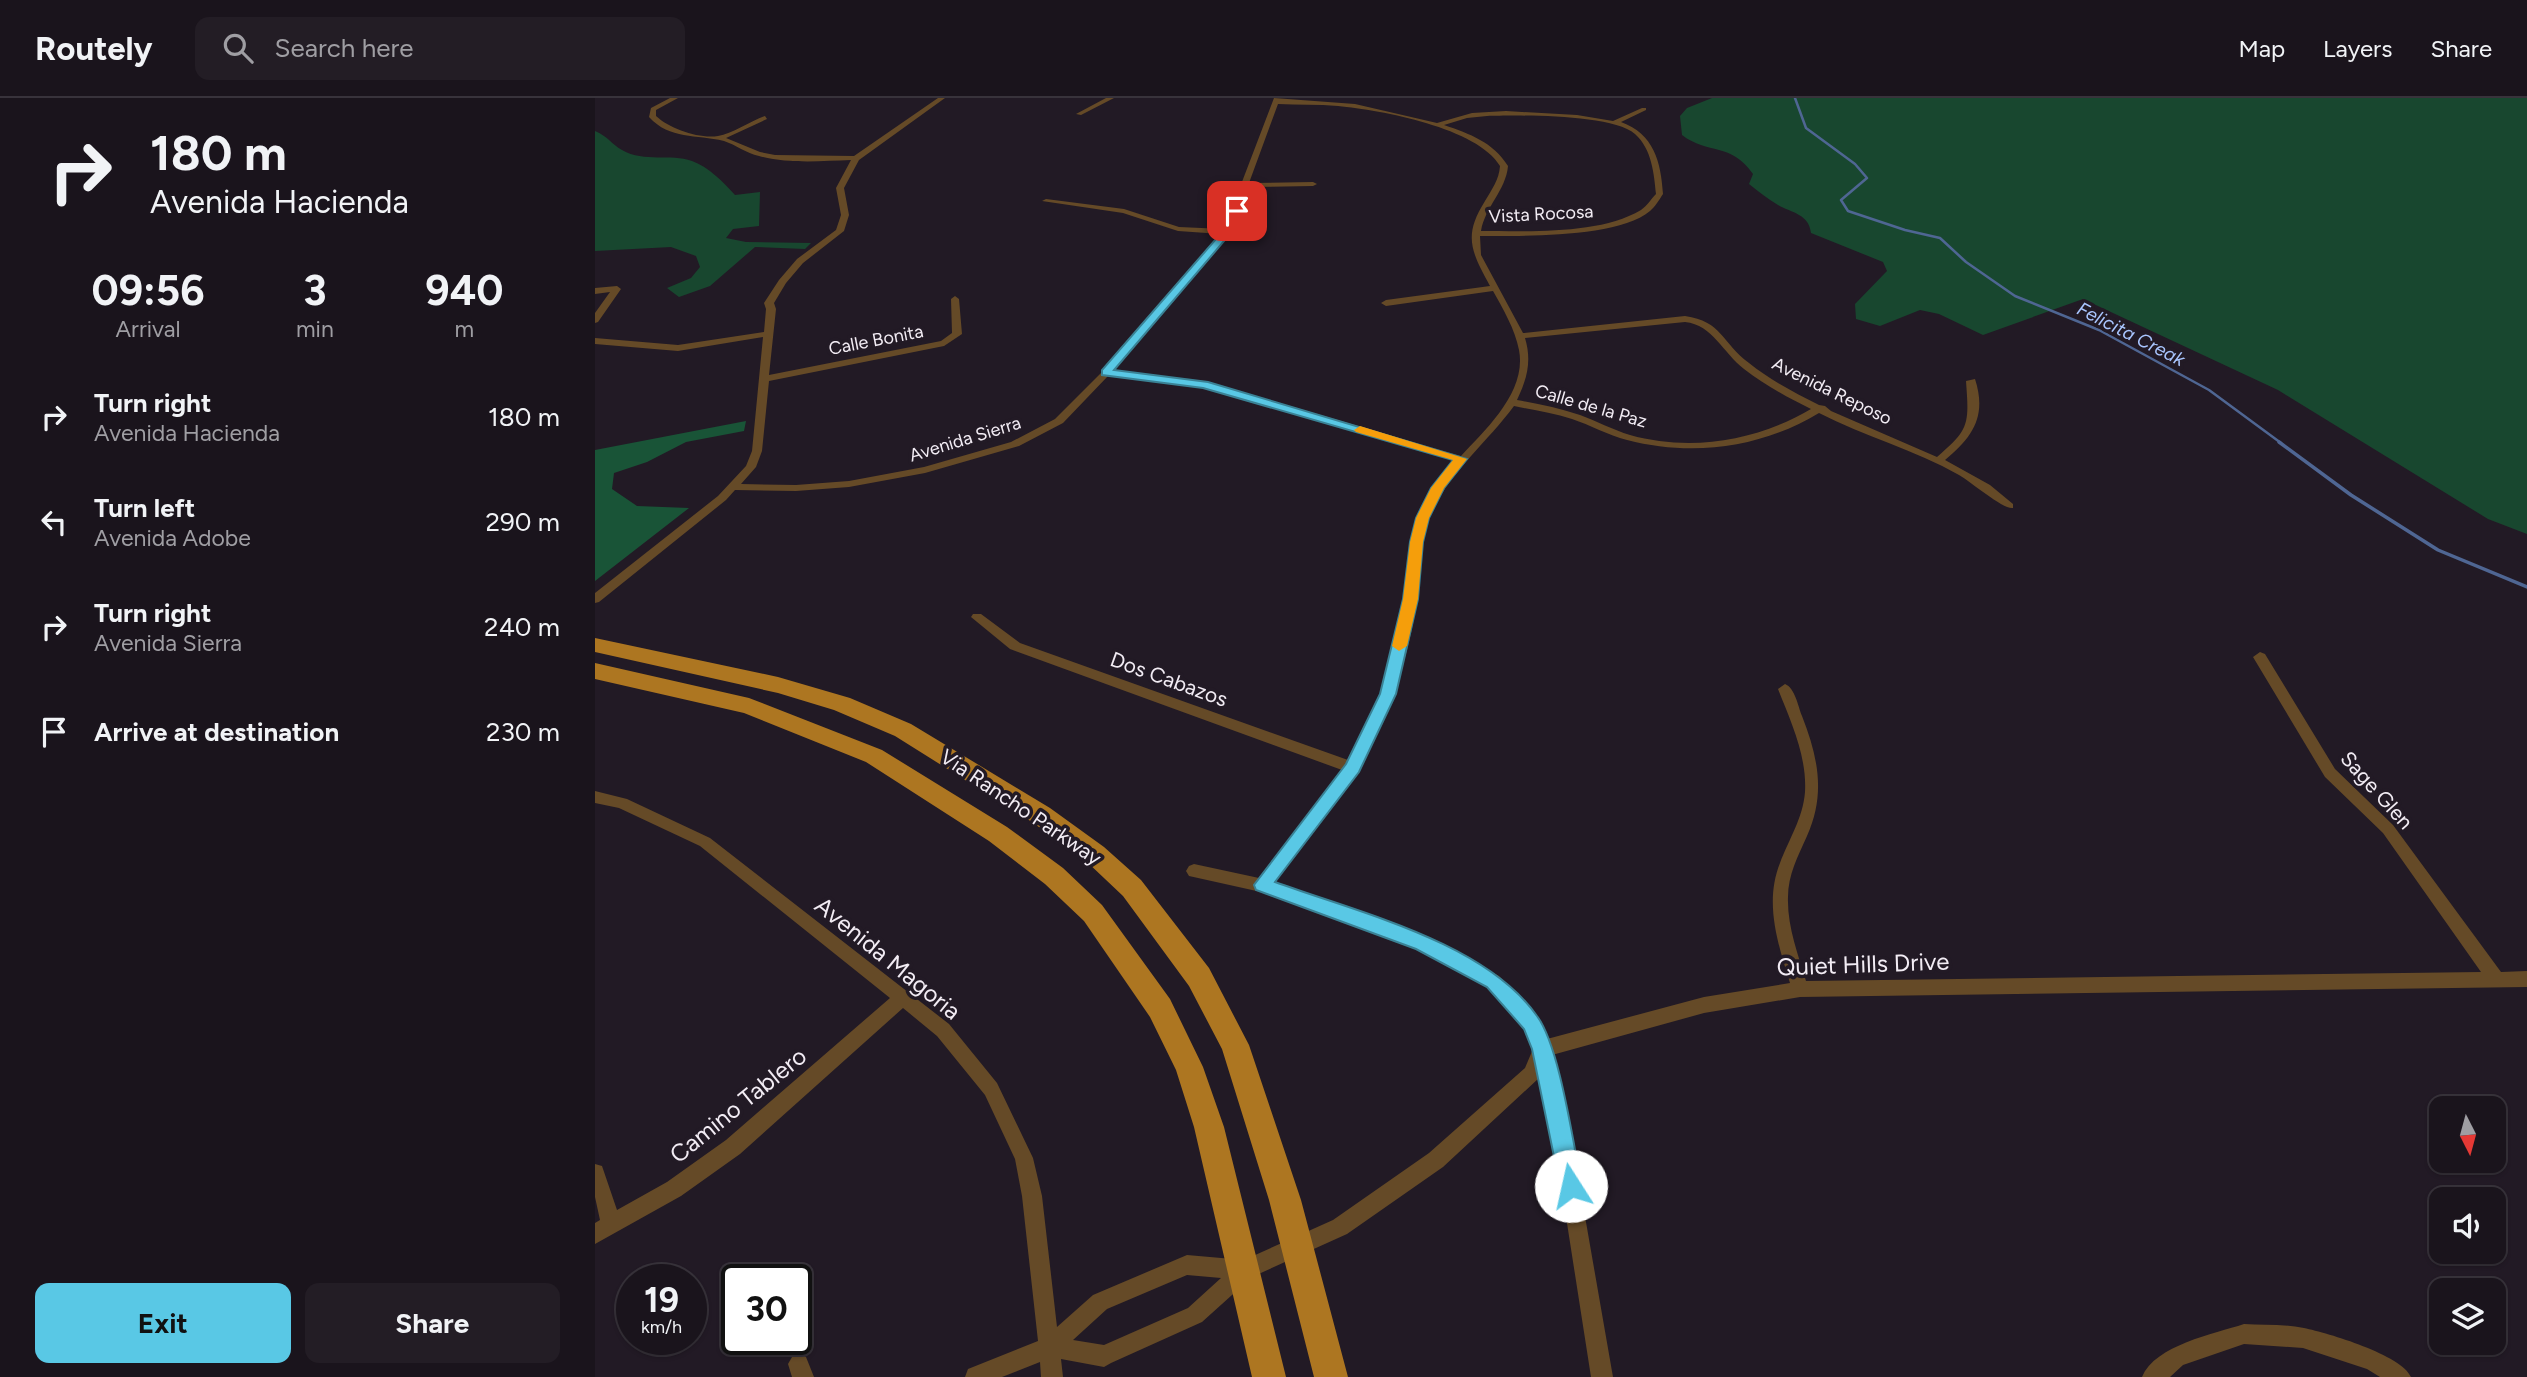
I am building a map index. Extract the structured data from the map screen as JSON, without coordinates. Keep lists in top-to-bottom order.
{
  "streets": {
    "main road": ["Via Rancho Parkway"],
    "street": [
      "Vista Rocosa",
      "Calle Bonita",
      "Avenida Reposo",
      "Calle de la Paz",
      "Avenida Sierra",
      "Dos Cabazos",
      "Sage Glen",
      "Avenida Magoria",
      "Quiet Hills Drive",
      "Camino Tablero"
    ]
  },
  "crossings": [
    ["Avenida Reposo", "Calle de la Paz"],
    ["Sage Glen", "Quiet Hills Drive"],
    ["Avenida Magoria", "Camino Tablero"]
  ],
  "water": ["Felicita Creak"],
  "north": "bottom",
  "page": {
    "header": "Routely",
    "search": "Search here",
    "nav": ["Map", "Layers", "Share"],
    "turn": ["180 m", "Avenida Hacienda"],
    "eta": [
      "09:56",
      "Arrival",
      "3",
      "min",
      "940",
      "m"
    ],
    "list": [
      {
        "name": "Turn right",
        "note": "Avenida Hacienda",
        "value": "180 m"
      },
      {
        "name": "Turn left",
        "note": "Avenida Adobe",
        "value": "290 m"
      },
      {
        "name": "Turn right",
        "note": "Avenida Sierra",
        "value": "240 m"
      },
      {
        "name": "Arrive at destination",
        "value": "230 m"
      }
    ],
    "speed": "19 km/h",
    "limit": "30",
    "buttons": ["Exit", "Share"]
  }
}
